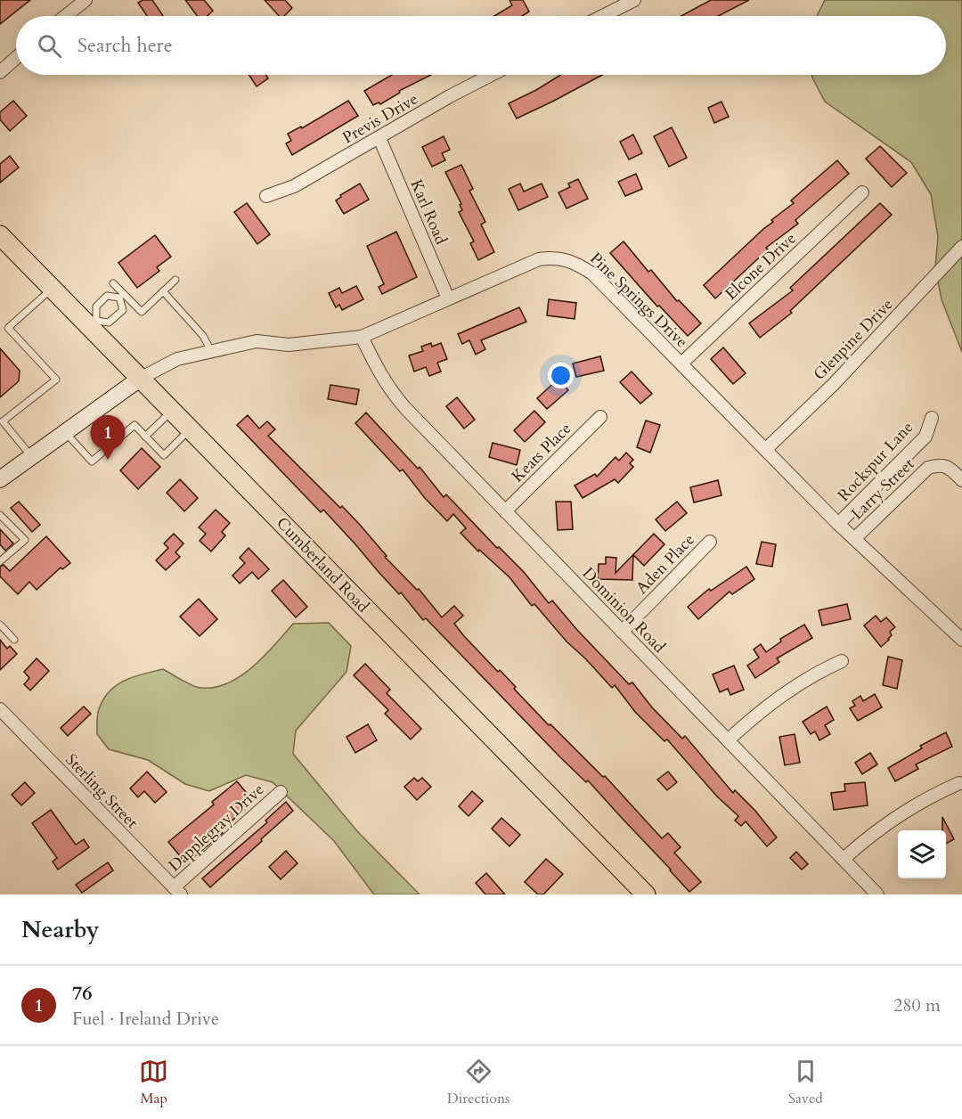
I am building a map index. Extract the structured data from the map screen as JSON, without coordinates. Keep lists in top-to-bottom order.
{
  "streets": {
    "main road": ["Cumberland Road"],
    "street": [
      "Previs Drive",
      "Karl Road",
      "Elcone Drive",
      "Pine Springs Drive",
      "Glenpine Drive",
      "Keats Place",
      "Rockspur Lane",
      "Larry Street",
      "Aden Place",
      "Dominion Road",
      "Sterling Street",
      "Dapplegray Drive"
    ]
  },
  "crossings": [
    ["Previs Drive", "Karl Road"],
    ["Karl Road", "Pine Springs Drive"],
    ["Elcone Drive", "Pine Springs Drive"],
    ["Pine Springs Drive", "Glenpine Drive"],
    ["Pine Springs Drive", "Rockspur Lane"],
    ["Pine Springs Drive", "Larry Street"],
    ["Pine Springs Drive", "Cumberland Road"],
    ["Pine Springs Drive", "Dominion Road"],
    ["Keats Place", "Dominion Road"],
    ["Aden Place", "Dominion Road"],
    ["Sterling Street", "Dapplegray Drive"]
  ],
  "page": {
    "search": "Search here",
    "pins": "1",
    "heading": "Nearby",
    "list": [
      {
        "mark": "1",
        "name": "76",
        "note": "Fuel · Ireland Drive",
        "value": "280 m"
      }
    ],
    "nav": ["Map", "Directions", "Saved"]
  }
}
